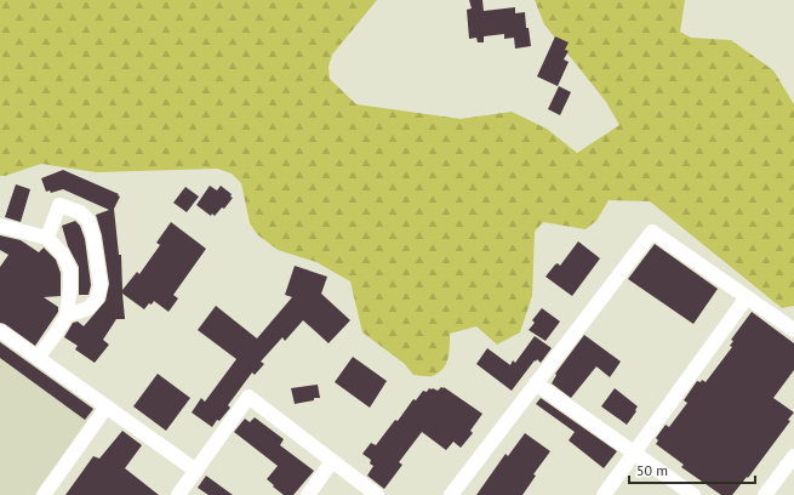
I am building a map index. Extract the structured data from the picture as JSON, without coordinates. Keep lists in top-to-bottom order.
{
  "scale_bar": "50 m"
}
